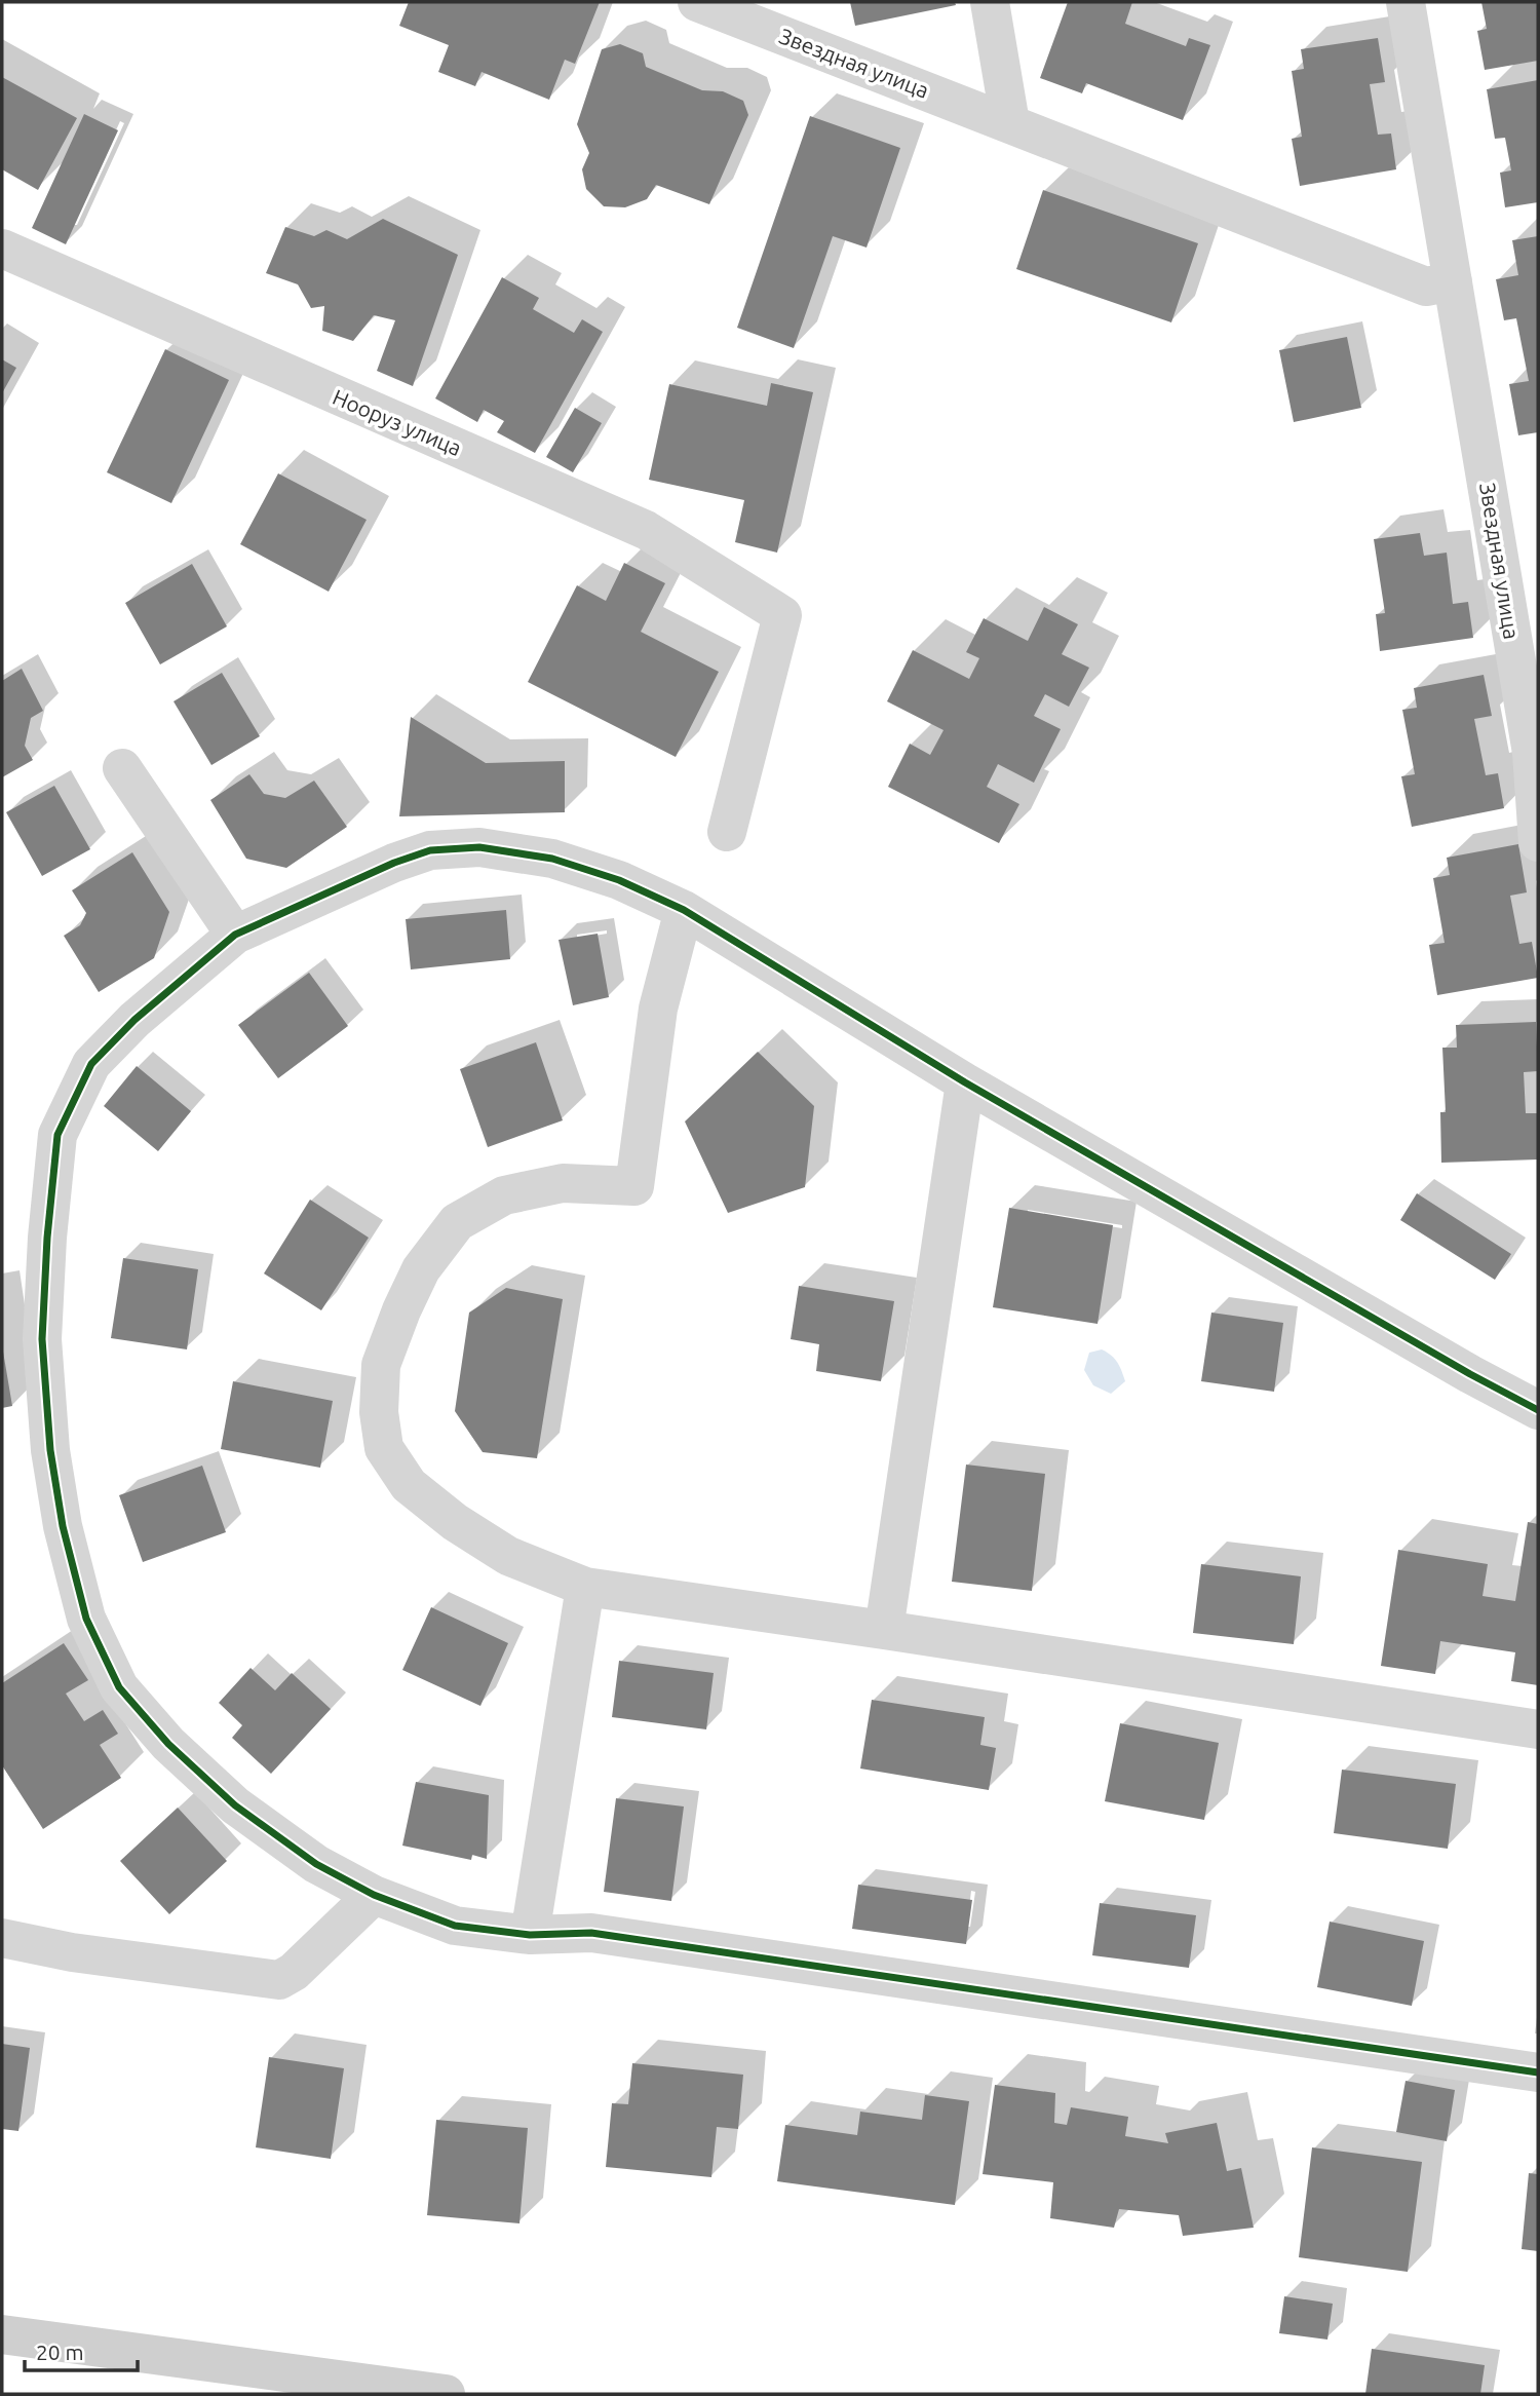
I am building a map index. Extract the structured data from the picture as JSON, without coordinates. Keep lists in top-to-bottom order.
{
  "streets": {
    "street": ["Звездная улица", "Нооруз улица"]
  },
  "scale_bar": "20 m"
}
